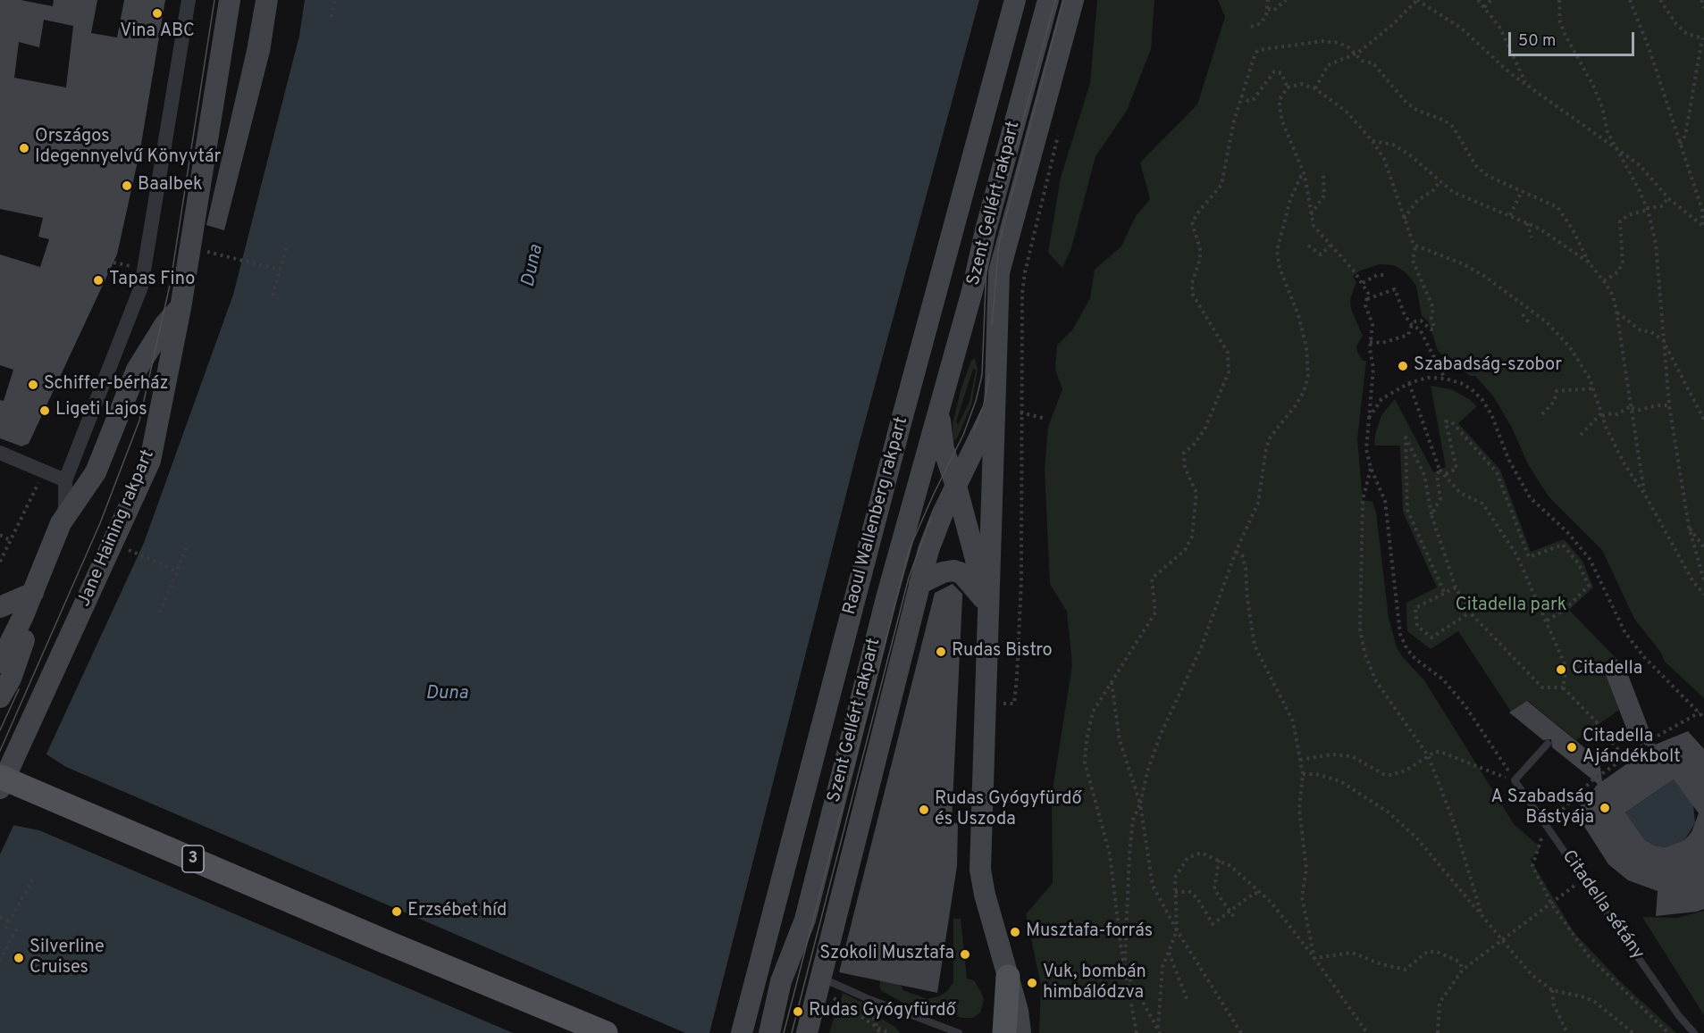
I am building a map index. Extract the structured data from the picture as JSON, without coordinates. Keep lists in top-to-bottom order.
{
  "streets": {
    "main road": [
      "Szent Gellért rakpart",
      "Raoul Wallenberg rakpart",
      "Jane Haining rakpart",
      "3"
    ],
    "lane": ["Citadella sétány"]
  },
  "water": ["Duna"],
  "parks": ["Citadella park"],
  "places": [
    "Vina ABC",
    "Országos Idegennyelvű Könyvtár",
    "Baalbek",
    "Tapas Fino",
    "Szabadság-szobor",
    "Schiffer-bérház",
    "Ligeti Lajos",
    "Rudas Bistro",
    "Citadella",
    "Citadella Ajándékbolt",
    "A Szabadság Bástyája",
    "Rudas Gyógyfürdő és Uszoda",
    "Erzsébet híd",
    "Musztafa-forrás",
    "Szokoli Musztafa",
    "Silverline Cruises",
    "Vuk, bombán himbálódzva",
    "Rudas Gyógyfürdő"
  ],
  "scale_bar": "50 m"
}
